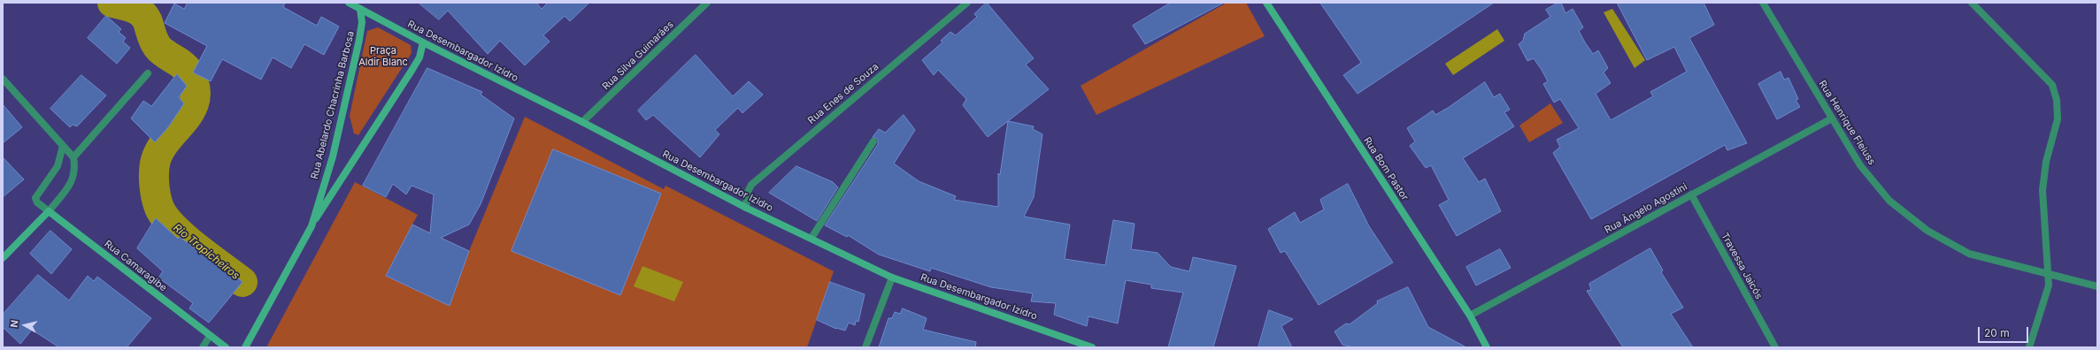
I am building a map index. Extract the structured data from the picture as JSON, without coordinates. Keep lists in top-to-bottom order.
{
  "streets": {
    "street": [
      "Rua Desembargador Izidro",
      "Rua Silva Guimarães",
      "Rua Enes de Souza",
      "Rua Abelardo Chacrinha Barbosa",
      "Rua Henrique Fleiuss",
      "Rua Bom Pastor",
      "Rua Ângelo Agostini",
      "Rua Camaragibe",
      "Travessa Jaicós"
    ]
  },
  "crossings": [
    ["Rua Desembargador Izidro", "Rua Silva Guimarães"],
    ["Rua Desembargador Izidro", "Rua Enes de Souza"],
    ["Rua Desembargador Izidro", "Rua Abelardo Chacrinha Barbosa"],
    ["Rua Henrique Fleiuss", "Rua Ângelo Agostini"],
    ["Rua Bom Pastor", "Rua Ângelo Agostini"],
    ["Rua Ângelo Agostini", "Travessa Jaicós"]
  ],
  "water": ["Rio Trapicheiros"],
  "parks": ["Praça Aldir Blanc"],
  "scale_bar": "20 m",
  "north": "left"
}
